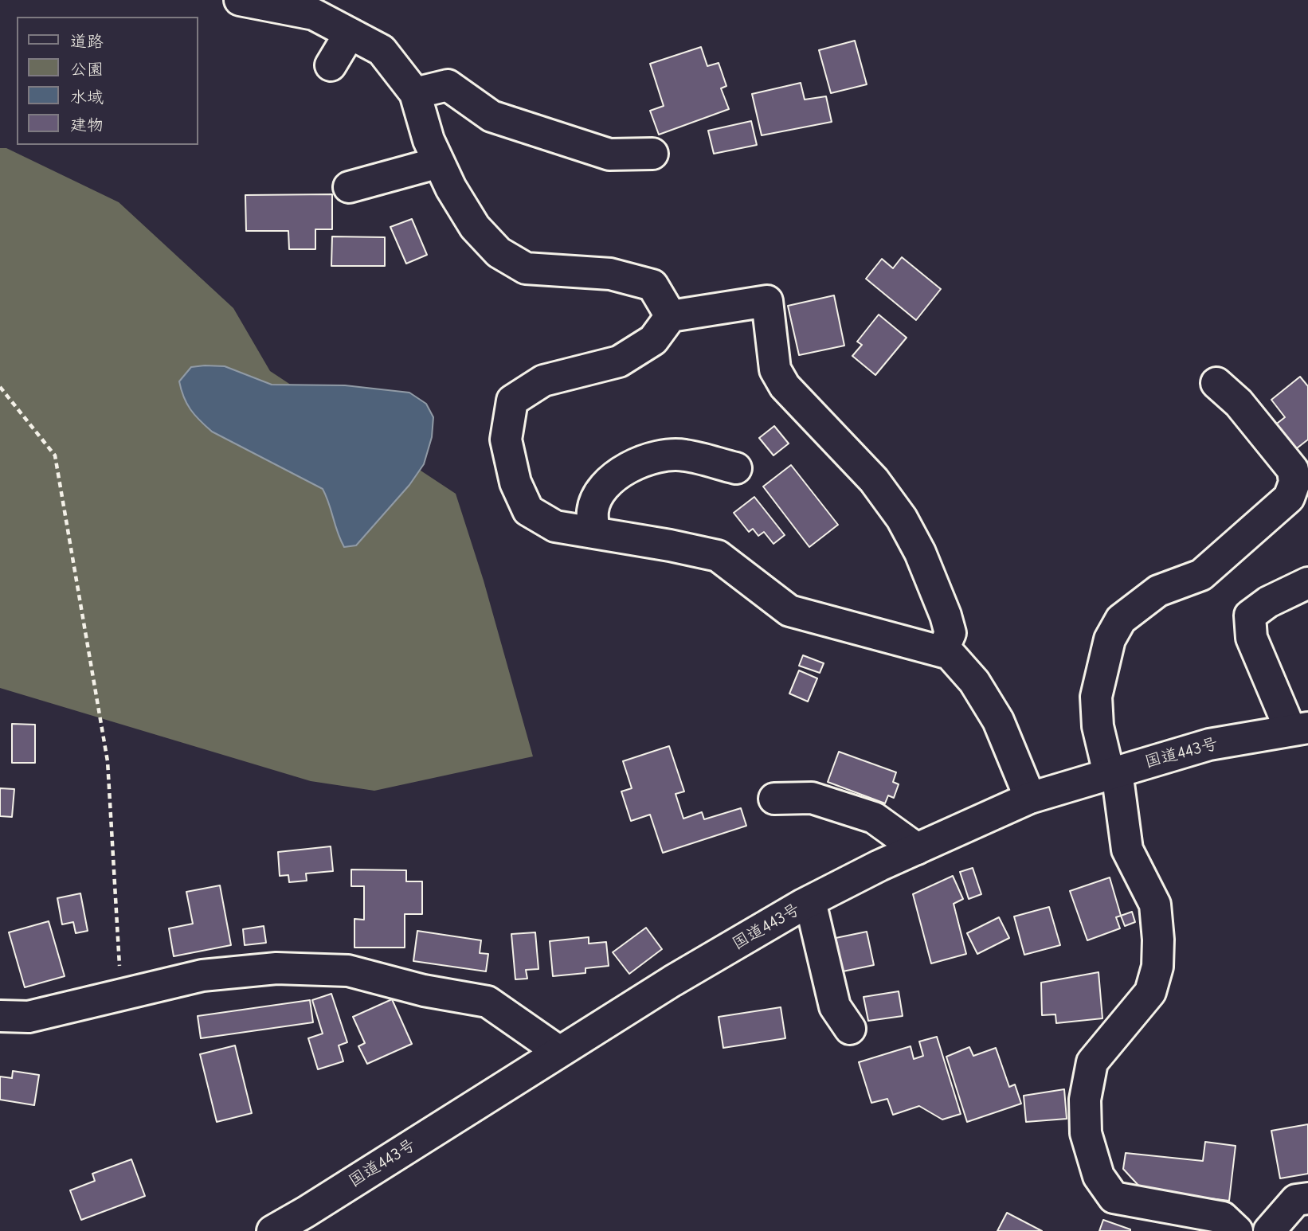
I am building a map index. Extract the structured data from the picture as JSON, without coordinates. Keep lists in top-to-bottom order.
{
  "streets": {
    "main road": ["国道443号"]
  },
  "legend": [
    "道路",
    "公園",
    "水域",
    "建物"
  ]
}
